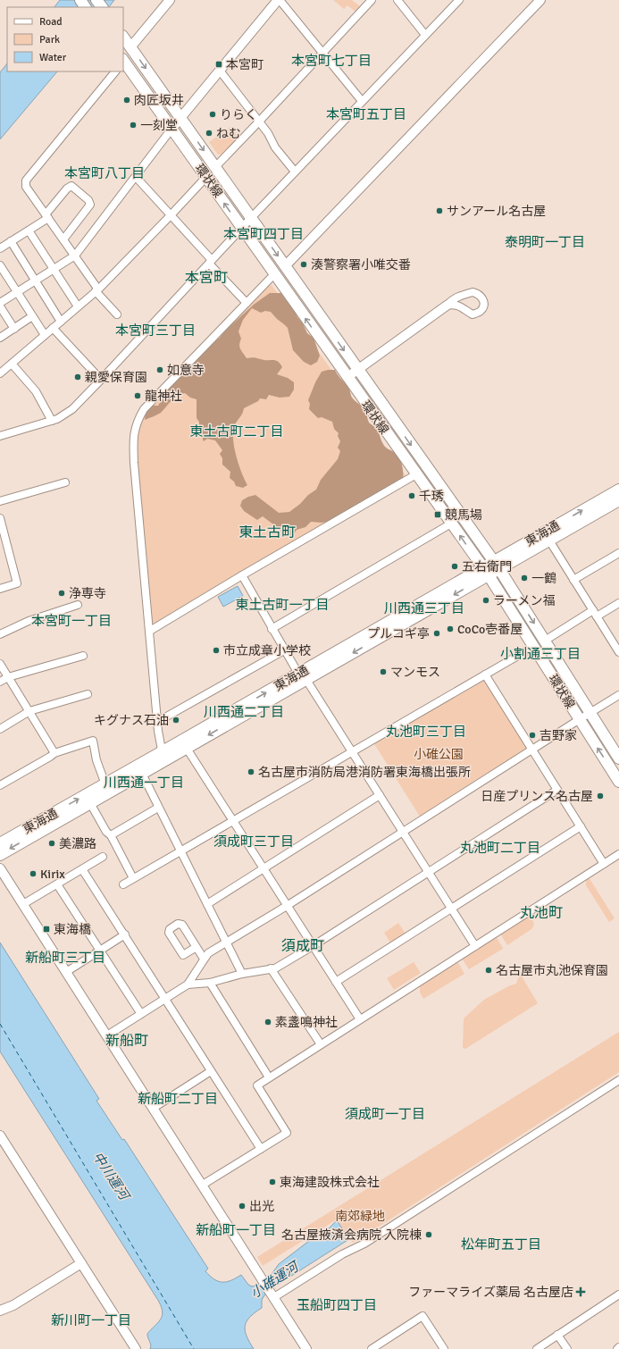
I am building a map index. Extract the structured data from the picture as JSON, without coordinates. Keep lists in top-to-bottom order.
{
  "streets": {
    "main road": ["環状線", "東海通"]
  },
  "crossings": [
    ["環状線", "東海通"]
  ],
  "districts": [
    "本宮町七丁目",
    "本宮町五丁目",
    "本宮町八丁目",
    "本宮町四丁目",
    "泰明町一丁目",
    "本宮町",
    "本宮町三丁目",
    "東土古町二丁目",
    "東土古町",
    "東土古町一丁目",
    "川西通三丁目",
    "本宮町一丁目",
    "小割通三丁目",
    "川西通二丁目",
    "丸池町三丁目",
    "川西通一丁目",
    "須成町三丁目",
    "丸池町二丁目",
    "丸池町",
    "須成町",
    "新船町三丁目",
    "新船町",
    "新船町二丁目",
    "須成町一丁目",
    "新船町一丁目",
    "松年町五丁目",
    "玉船町四丁目",
    "新川町一丁目"
  ],
  "water": ["中川運河", "小碓運河"],
  "parks": ["小碓公園", "南郊緑地"],
  "places": {
    "transit": ["本宮町", "競馬場", "東海橋"],
    "other": [
      "肉匠坂井",
      "りらく",
      "一刻堂",
      "ねむ",
      "サンアール名古屋",
      "湊警察署小唯交番",
      "如意寺",
      "親愛保育園",
      "龍神社",
      "千琇",
      "五右衛門",
      "一鶴",
      "浄専寺",
      "ラーメン福",
      "CoCo壱番屋",
      "プルコギ亭",
      "市立成章小学校",
      "マンモス",
      "キグナス石油",
      "吉野家",
      "名古屋市消防局港消防署東海橋出張所",
      "日産プリンス名古屋",
      "美濃路",
      "Kirix",
      "名古屋市丸池保育園",
      "素盞鳴神社",
      "東海建設株式会社",
      "出光",
      "名古屋掖済会病院 入院棟"
    ],
    "health": ["ファーマライズ薬局 名古屋店"]
  },
  "legend": ["Road", "Park", "Water"]
}
